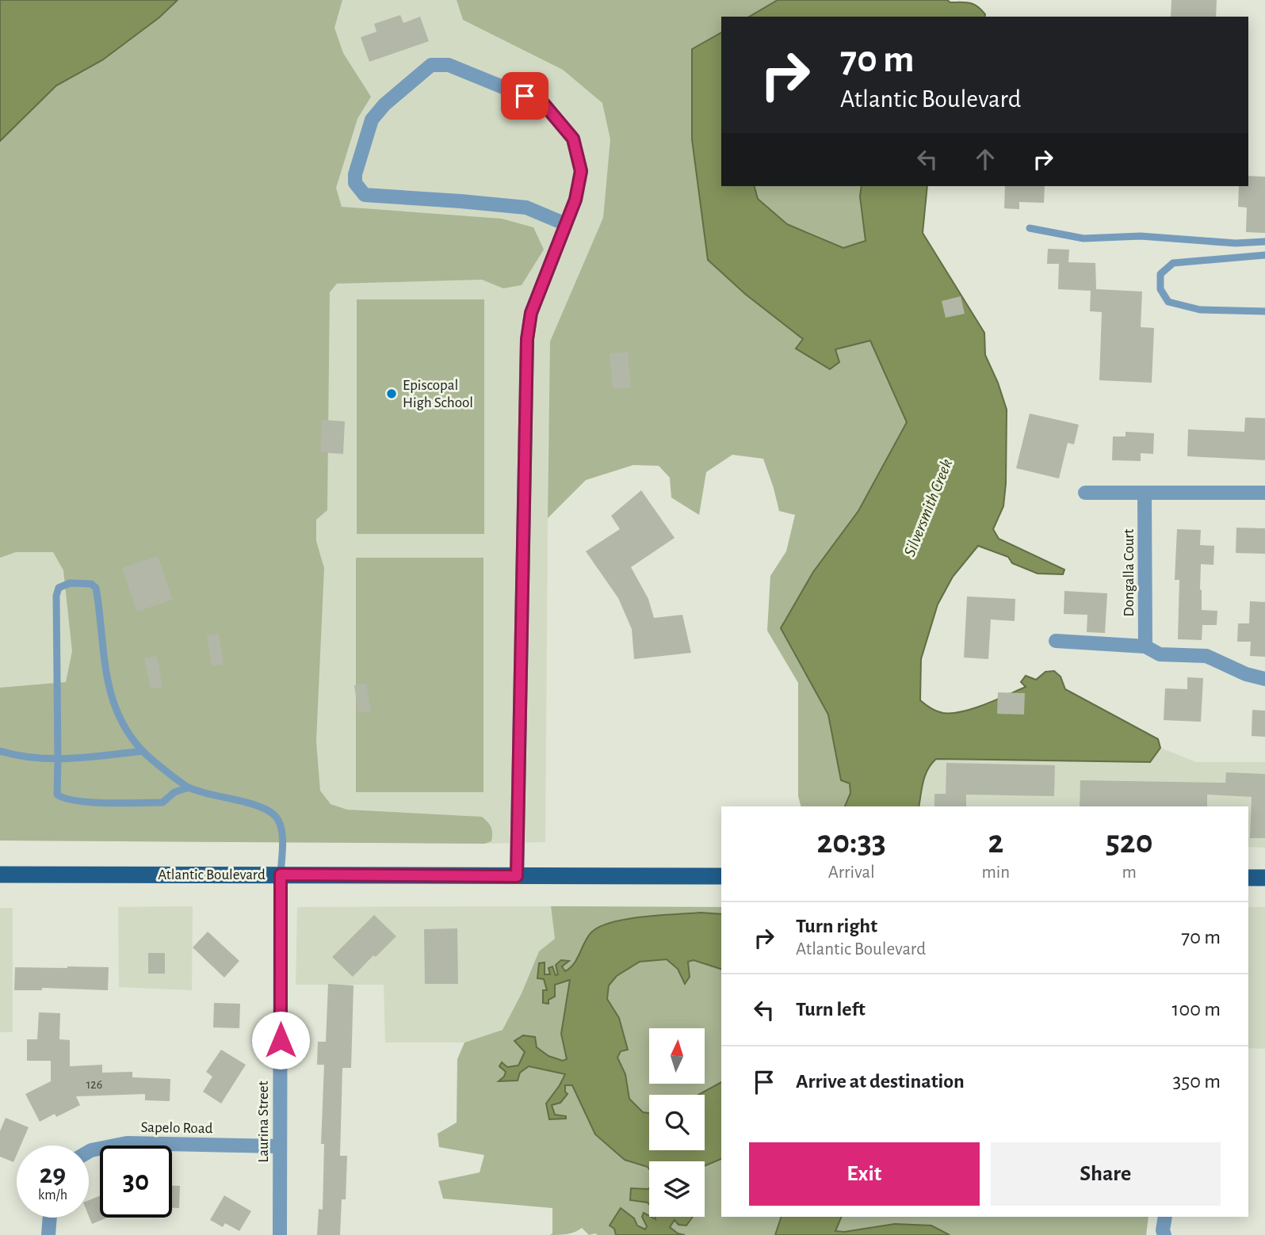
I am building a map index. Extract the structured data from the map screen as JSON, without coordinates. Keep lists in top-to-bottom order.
{
  "streets": {
    "main road": ["Atlantic Boulevard"],
    "street": ["Dongalla Court", "Laurina Street", "Sapelo Road"]
  },
  "crossings": [
    ["Atlantic Boulevard", "Laurina Street"],
    ["Laurina Street", "Sapelo Road"]
  ],
  "water": ["Silversmith Creek"],
  "places": ["Episcopal High School"],
  "house_numbers": ["126"],
  "north": "top",
  "page": {
    "turn": ["70 m", "Atlantic Boulevard"],
    "eta": [
      "20:33",
      "Arrival",
      "2",
      "min",
      "520",
      "m"
    ],
    "list": [
      {
        "name": "Turn right",
        "note": "Atlantic Boulevard",
        "value": "70 m"
      },
      {
        "name": "Turn left",
        "value": "100 m"
      },
      {
        "name": "Arrive at destination",
        "value": "350 m"
      }
    ],
    "buttons": ["Exit", "Share"],
    "speed": "29 km/h",
    "limit": "30"
  }
}
